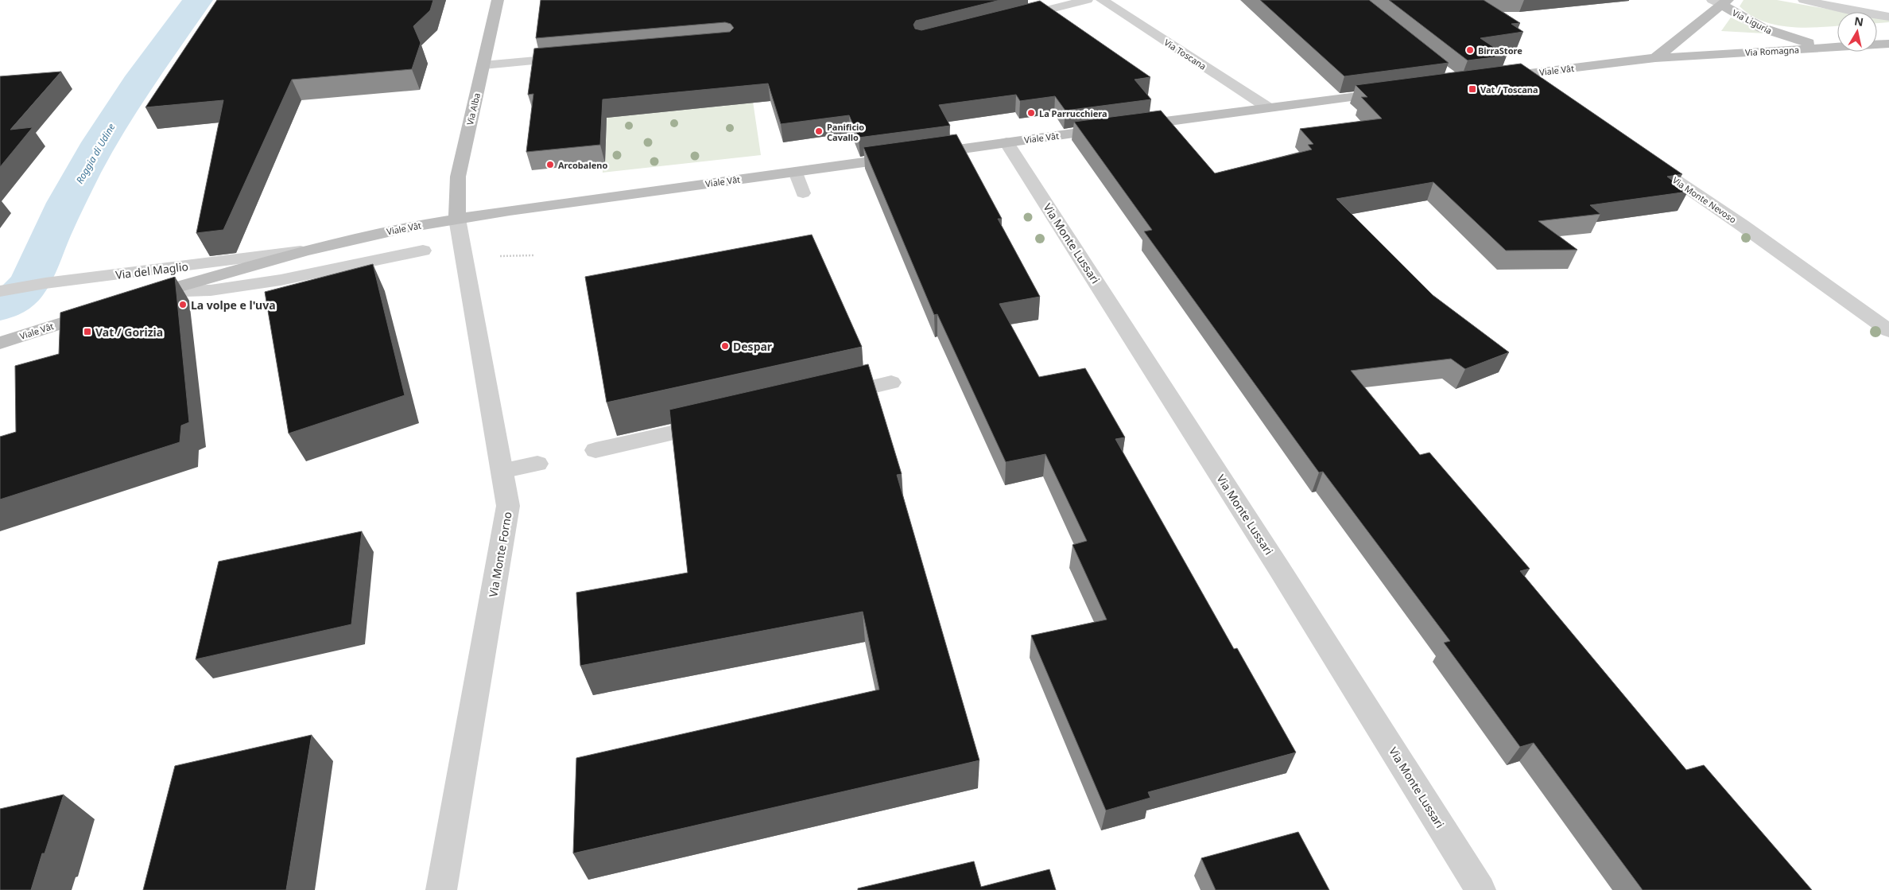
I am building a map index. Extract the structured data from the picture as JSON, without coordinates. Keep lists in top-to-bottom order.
{
  "streets": {
    "main road": [
      "Via Liguria",
      "Via Romagna",
      "Viale Vât",
      "Via Alba"
    ],
    "street": [
      "Via Toscana",
      "Via Monte Nevoso",
      "Via Monte Lussari",
      "Via del Maglio",
      "Via Monte Forno"
    ]
  },
  "crossings": [
    ["Via Liguria", "Via Romagna"],
    ["Via Liguria", "Viale Vât"],
    ["Via Romagna", "Viale Vât"],
    ["Via Toscana", "Viale Vât"],
    ["Viale Vât", "Via Alba"],
    ["Viale Vât", "Via Monte Lussari"],
    ["Viale Vât", "Via del Maglio"],
    ["Viale Vât", "Via Monte Forno"],
    ["Via Alba", "Via Monte Forno"]
  ],
  "water": ["Roggia di Udine"],
  "places": {
    "other": [
      "BirraStore",
      "La Parrucchiera",
      "Panificio Cavallo",
      "Arcobaleno",
      "La volpe e l'uva",
      "Despar"
    ],
    "transit": ["Vat / Toscana", "Vat / Gorizia"]
  },
  "north": "top"
}
